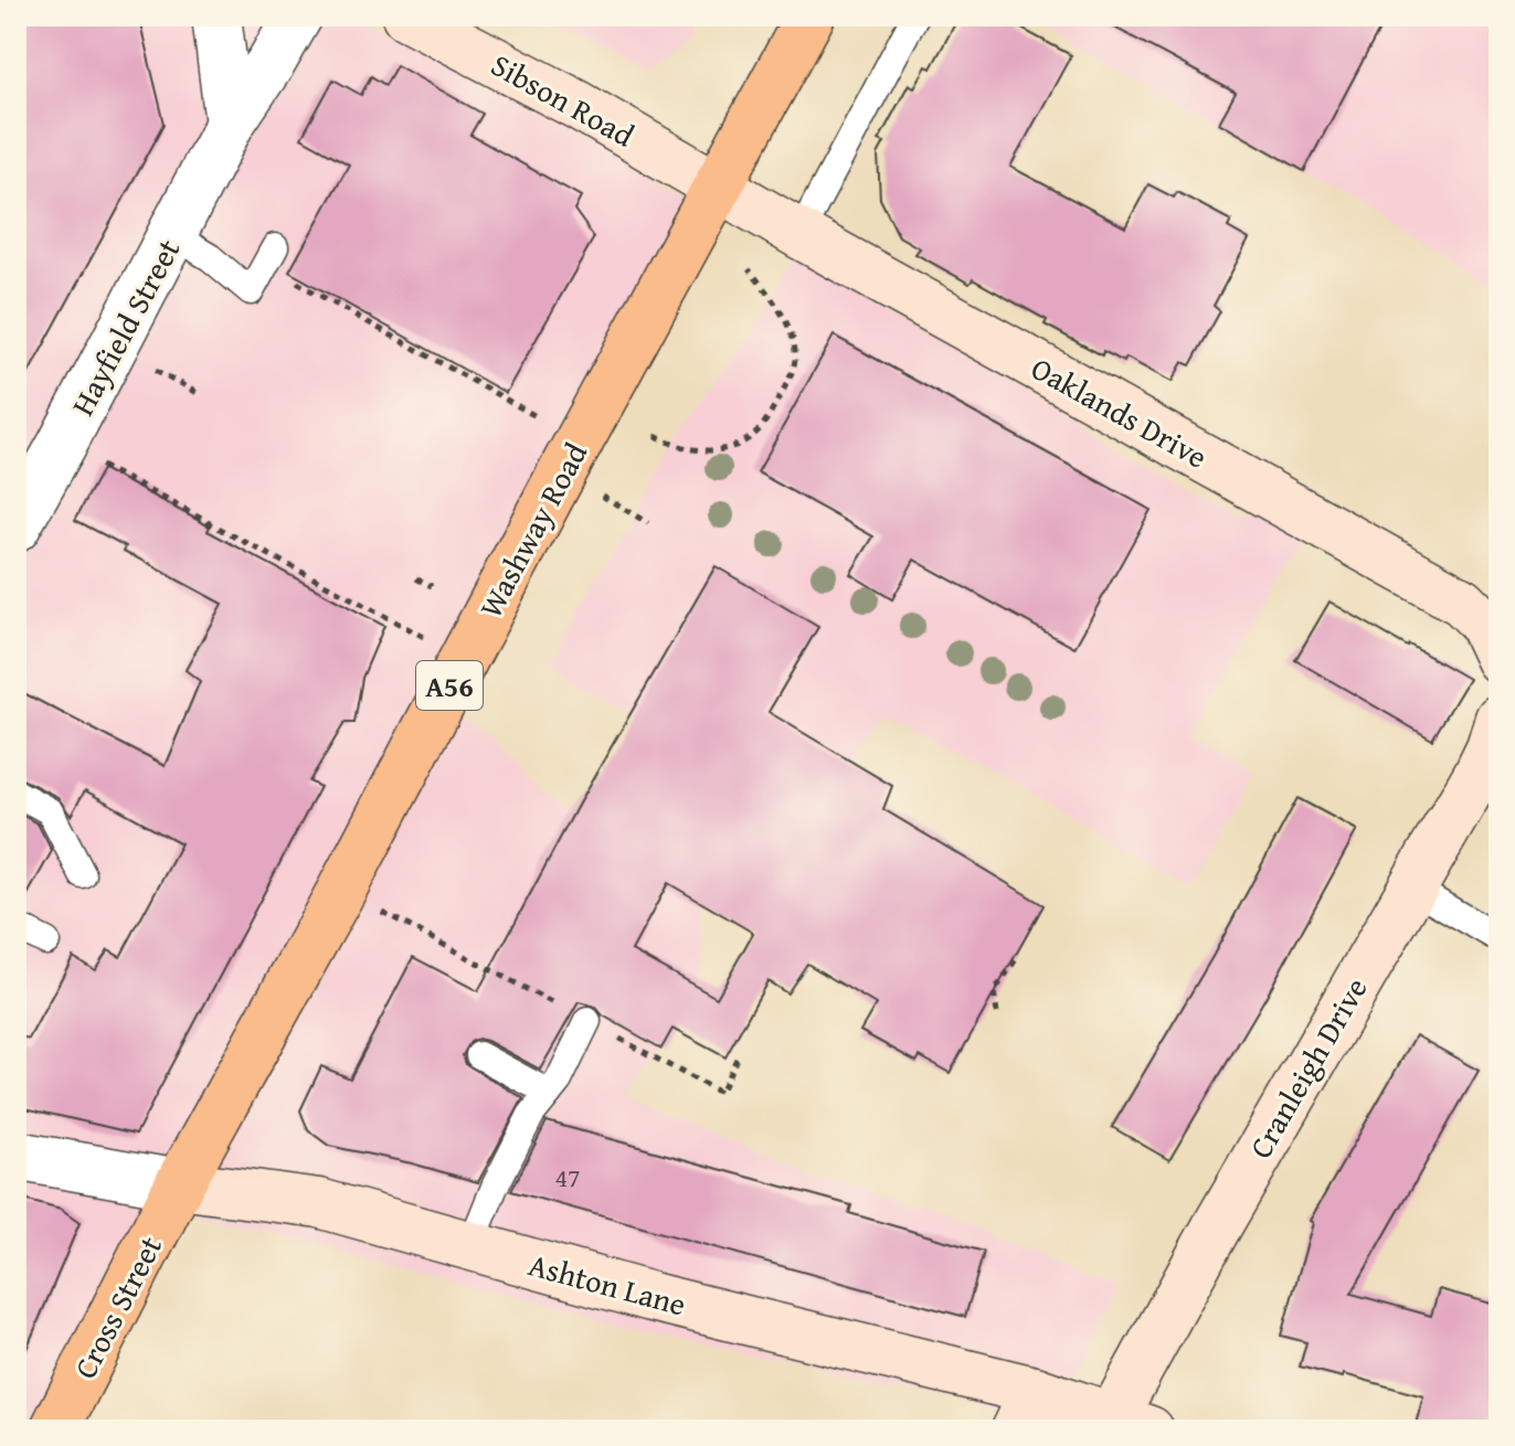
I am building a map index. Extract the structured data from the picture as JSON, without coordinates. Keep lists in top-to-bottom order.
{
  "streets": {
    "highway": ["Washway Road", "A56", "Cross Street"],
    "main road": [
      "Sibson Road",
      "Oaklands Drive",
      "Cranleigh Drive",
      "Ashton Lane"
    ],
    "street": ["Hayfield Street"]
  },
  "crossings": [
    ["Sibson Road", "Oaklands Drive"],
    ["Sibson Road", "Washway Road"],
    ["Oaklands Drive", "Washway Road"],
    ["Washway Road", "Ashton Lane"],
    ["Washway Road", "Cross Street"],
    ["Cranleigh Drive", "Ashton Lane"],
    ["Ashton Lane", "Cross Street"]
  ],
  "house_numbers": ["47"]
}
